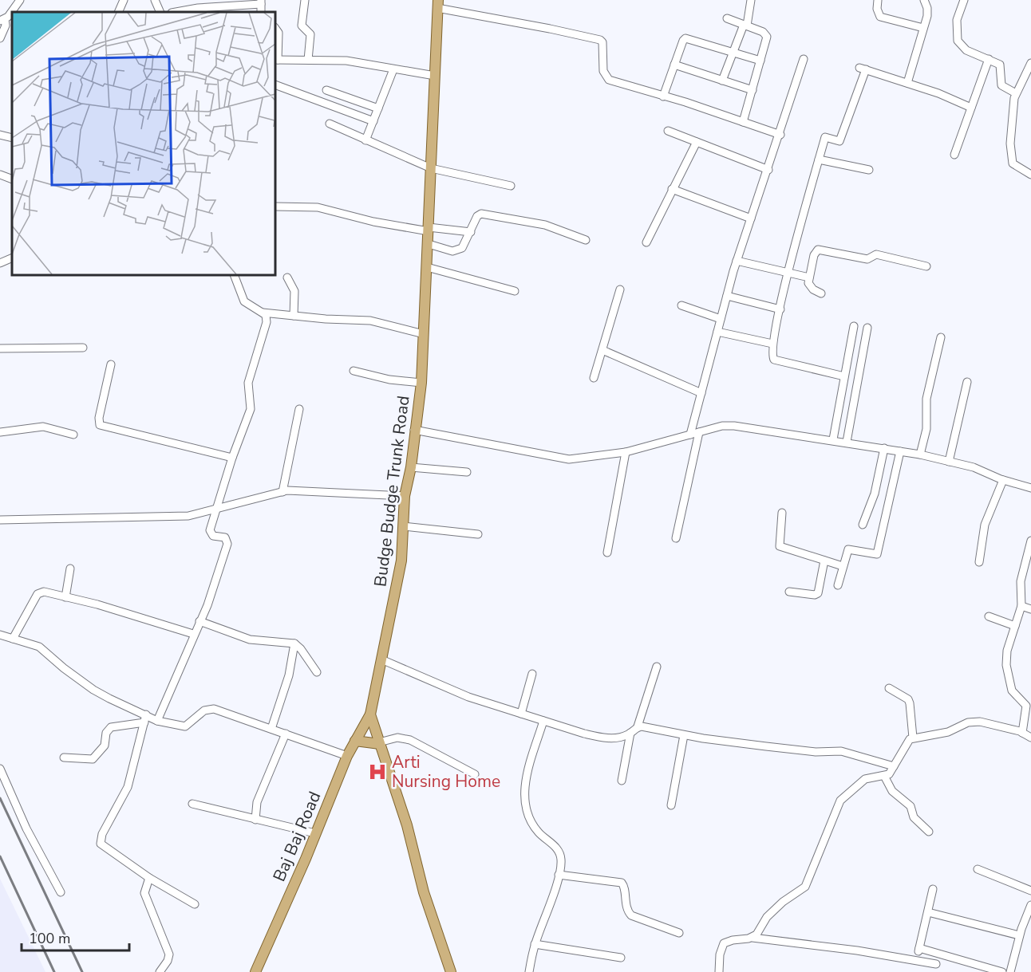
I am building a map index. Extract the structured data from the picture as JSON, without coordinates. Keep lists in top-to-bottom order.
{
  "streets": {
    "main road": ["Budge Budge Trunk Road", "Baj Baj Road"]
  },
  "crossings": [
    ["Budge Budge Trunk Road", "Baj Baj Road"]
  ],
  "places": {
    "hospital": ["Arti Nursing Home"]
  },
  "scale_bar": "100 m"
}
